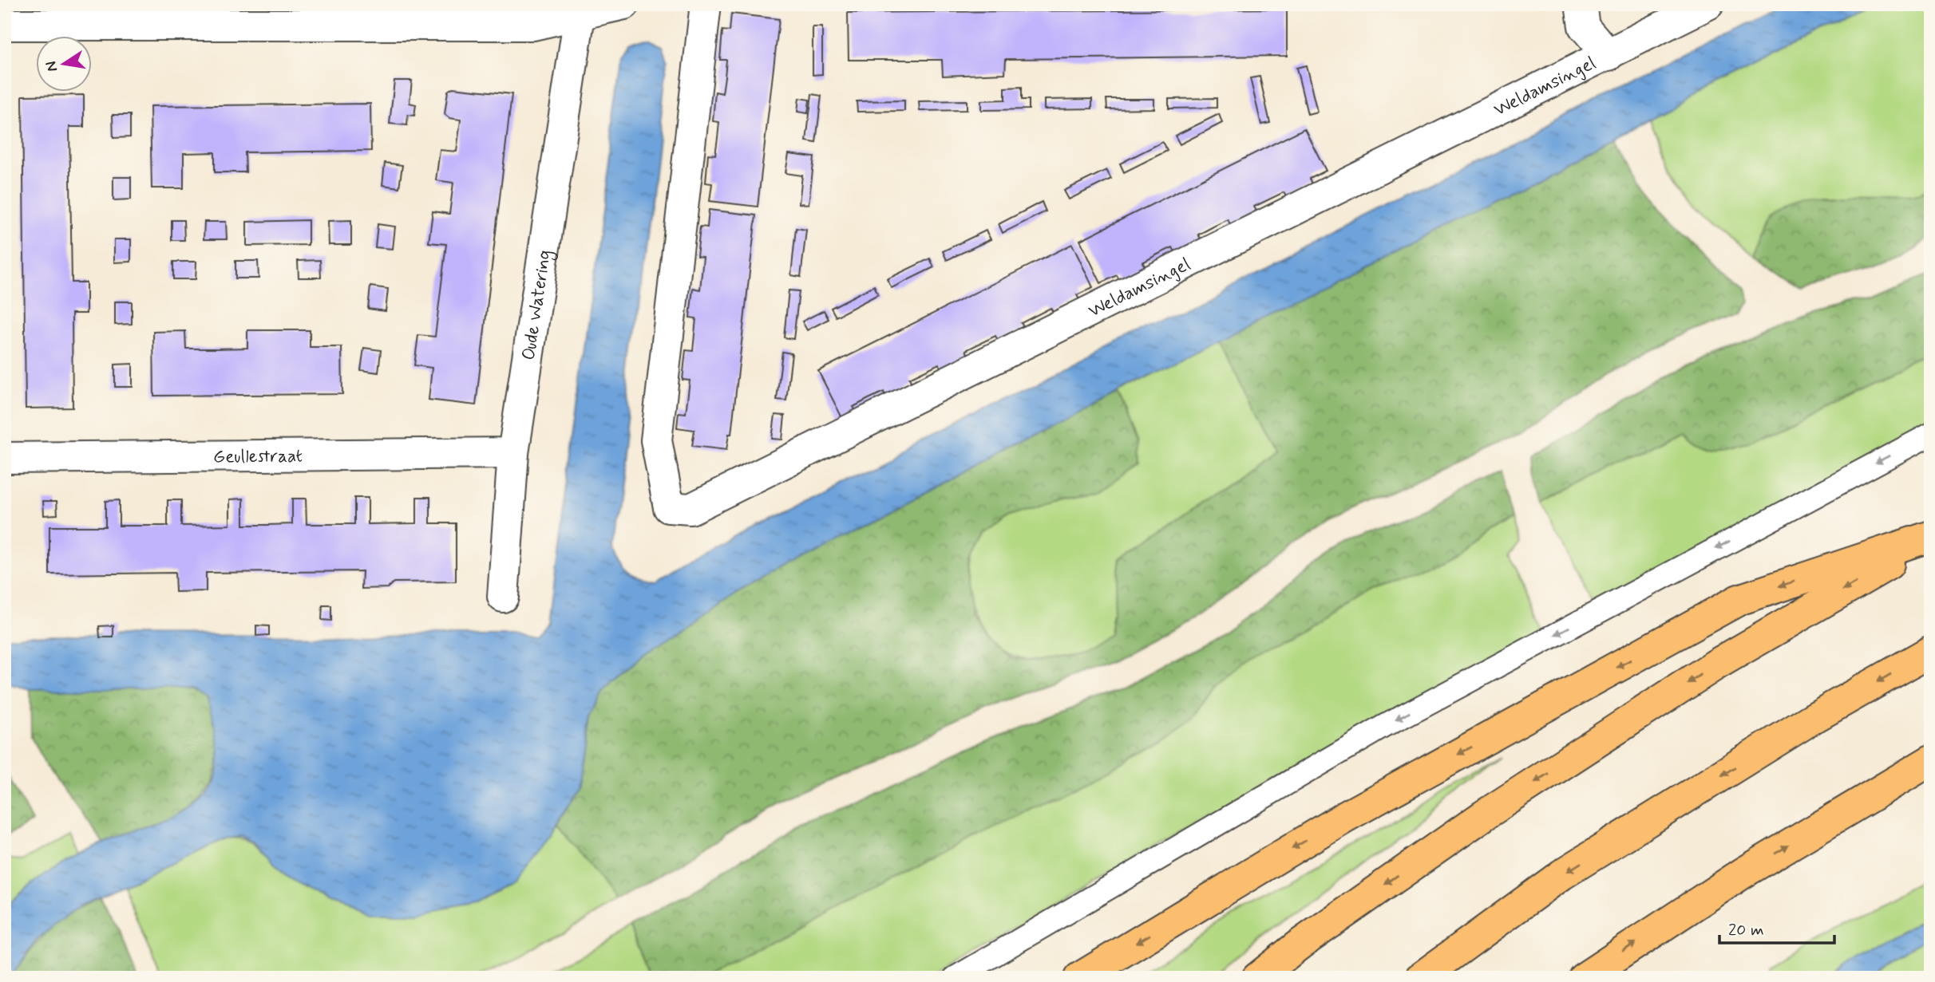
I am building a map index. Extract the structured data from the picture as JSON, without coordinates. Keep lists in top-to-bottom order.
{
  "streets": {
    "street": ["Weldamsingel", "Oude Watering", "Geullestraat"]
  },
  "crossings": [
    ["Oude Watering", "Geullestraat"]
  ],
  "scale_bar": "20 m",
  "north": "left"
}
